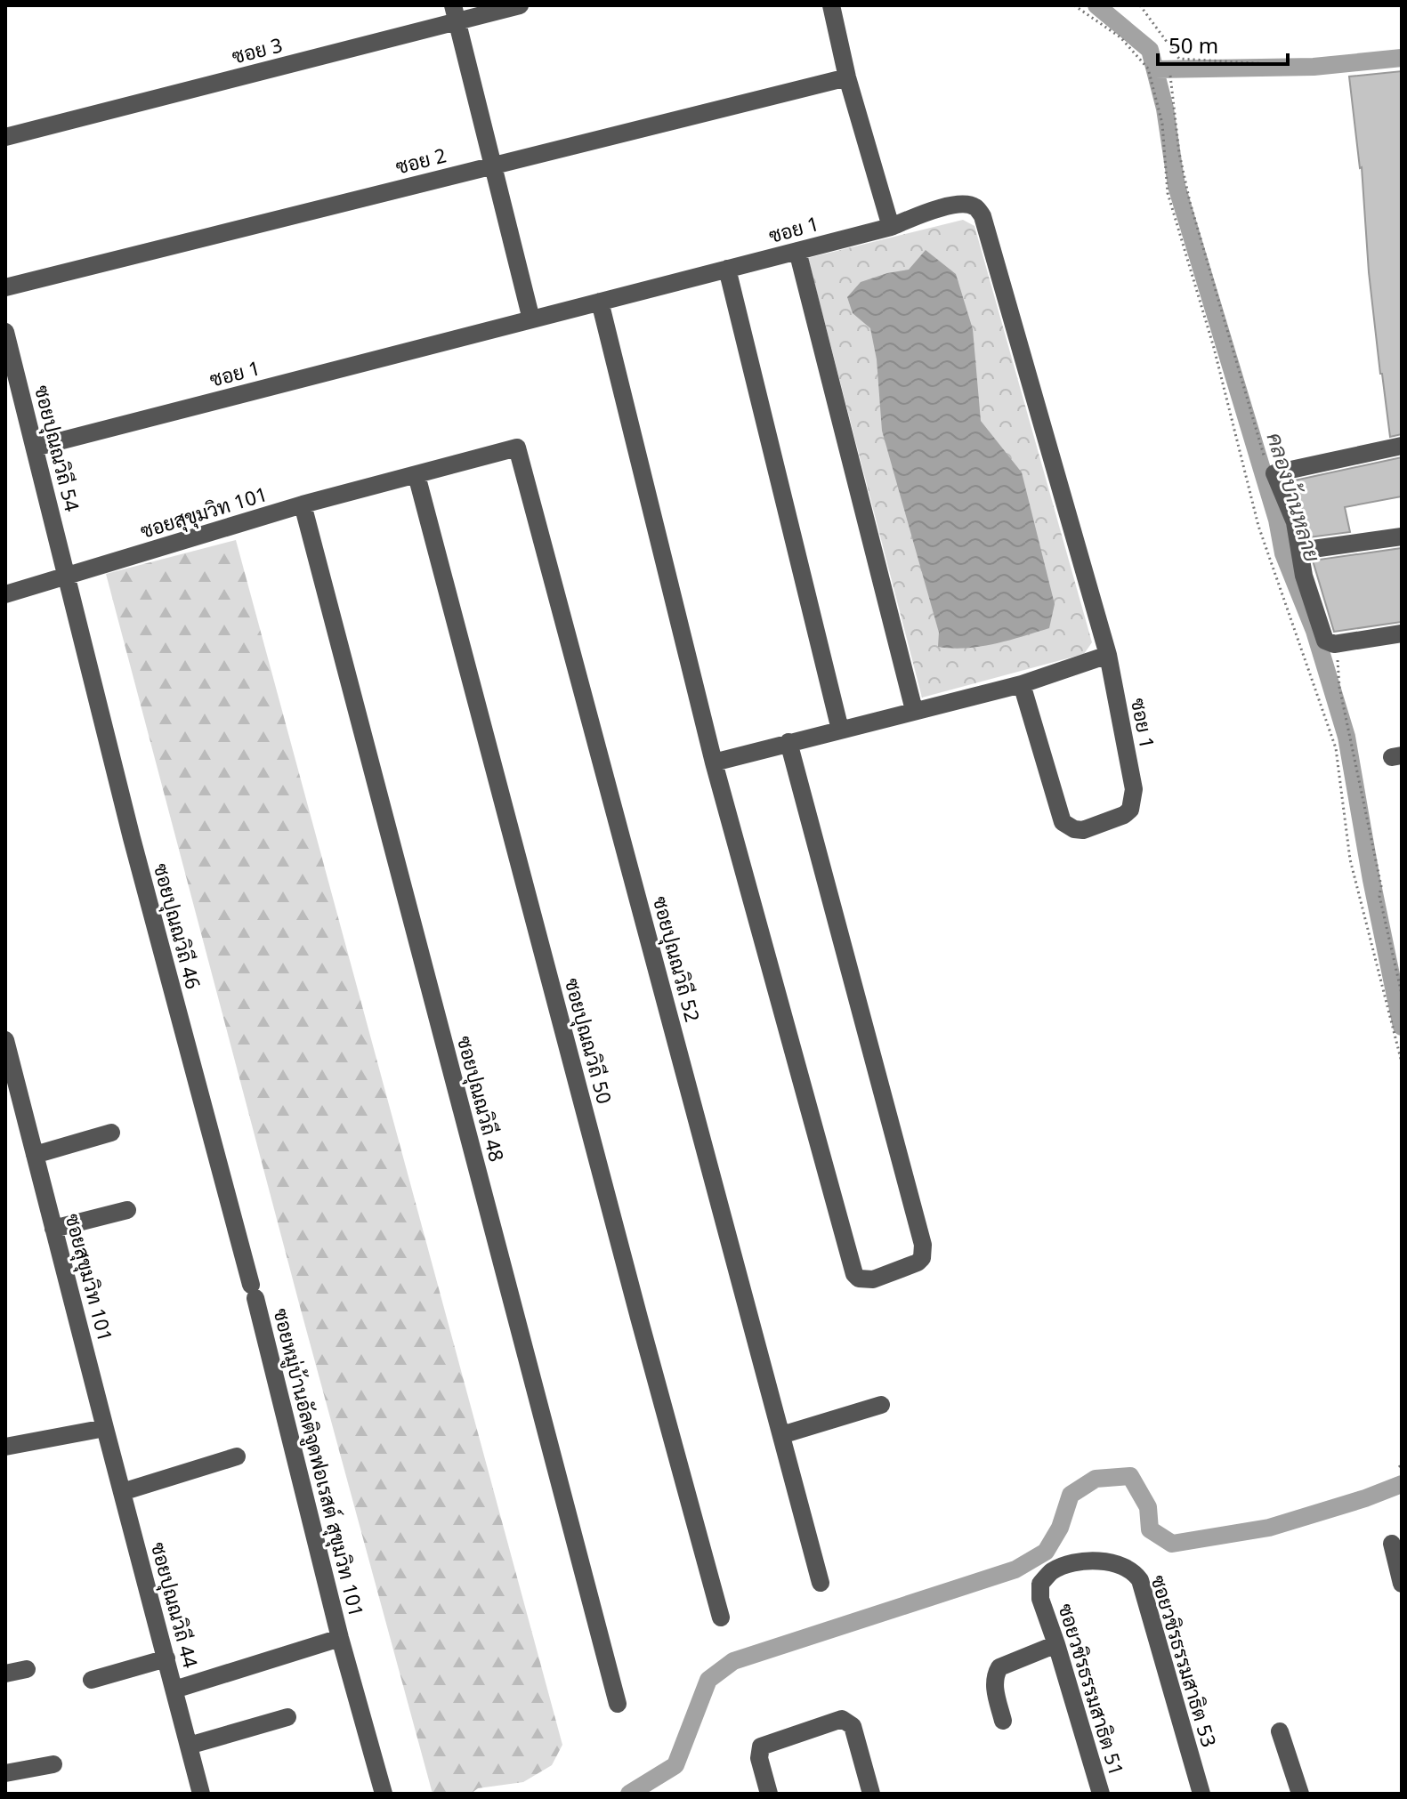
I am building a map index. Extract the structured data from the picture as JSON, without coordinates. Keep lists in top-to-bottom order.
{
  "streets": {
    "street": [
      "ซอย 3",
      "ซอย 2",
      "ซอย 1",
      "ซอยปุณณวิถี 54",
      "ซอยสุขุมวิท 101",
      "ซอยปุณณวิถี 46",
      "ซอยปุณณวิถี 52",
      "ซอยปุณณวิถี 50",
      "ซอยปุณณวิถี 48",
      "ซอยหมู่บ้านอัลติจูดฟอเรสต์ สุขุมวิท 101",
      "ซอยปุณณวิถี 44",
      "ซอยวชิรธรรมสาธิต 53",
      "ซอยวชิรธรรมสาธิต 51"
    ]
  },
  "crossings": [
    ["ซอย 1", "ซอยปุณณวิถี 54"],
    ["ซอยปุณณวิถี 54", "ซอยสุขุมวิท 101"],
    ["ซอยปุณณวิถี 54", "ซอยปุณณวิถี 46"],
    ["ซอยสุขุมวิท 101", "ซอยปุณณวิถี 46"],
    ["ซอยสุขุมวิท 101", "ซอยปุณณวิถี 52"],
    ["ซอยสุขุมวิท 101", "ซอยปุณณวิถี 50"],
    ["ซอยสุขุมวิท 101", "ซอยปุณณวิถี 48"],
    ["ซอยสุขุมวิท 101", "ซอยปุณณวิถี 44"],
    ["ซอยปุณณวิถี 46", "ซอยหมู่บ้านอัลติจูดฟอเรสต์ สุขุมวิท 101"],
    ["ซอยปุณณวิถี 52", "ซอยปุณณวิถี 50"],
    ["ซอยหมู่บ้านอัลติจูดฟอเรสต์ สุขุมวิท 101", "ซอยปุณณวิถี 44"],
    ["ซอยวชิรธรรมสาธิต 53", "ซอยวชิรธรรมสาธิต 51"]
  ],
  "water": ["คลองบ้านหลาย"],
  "scale_bar": "50 m"
}
